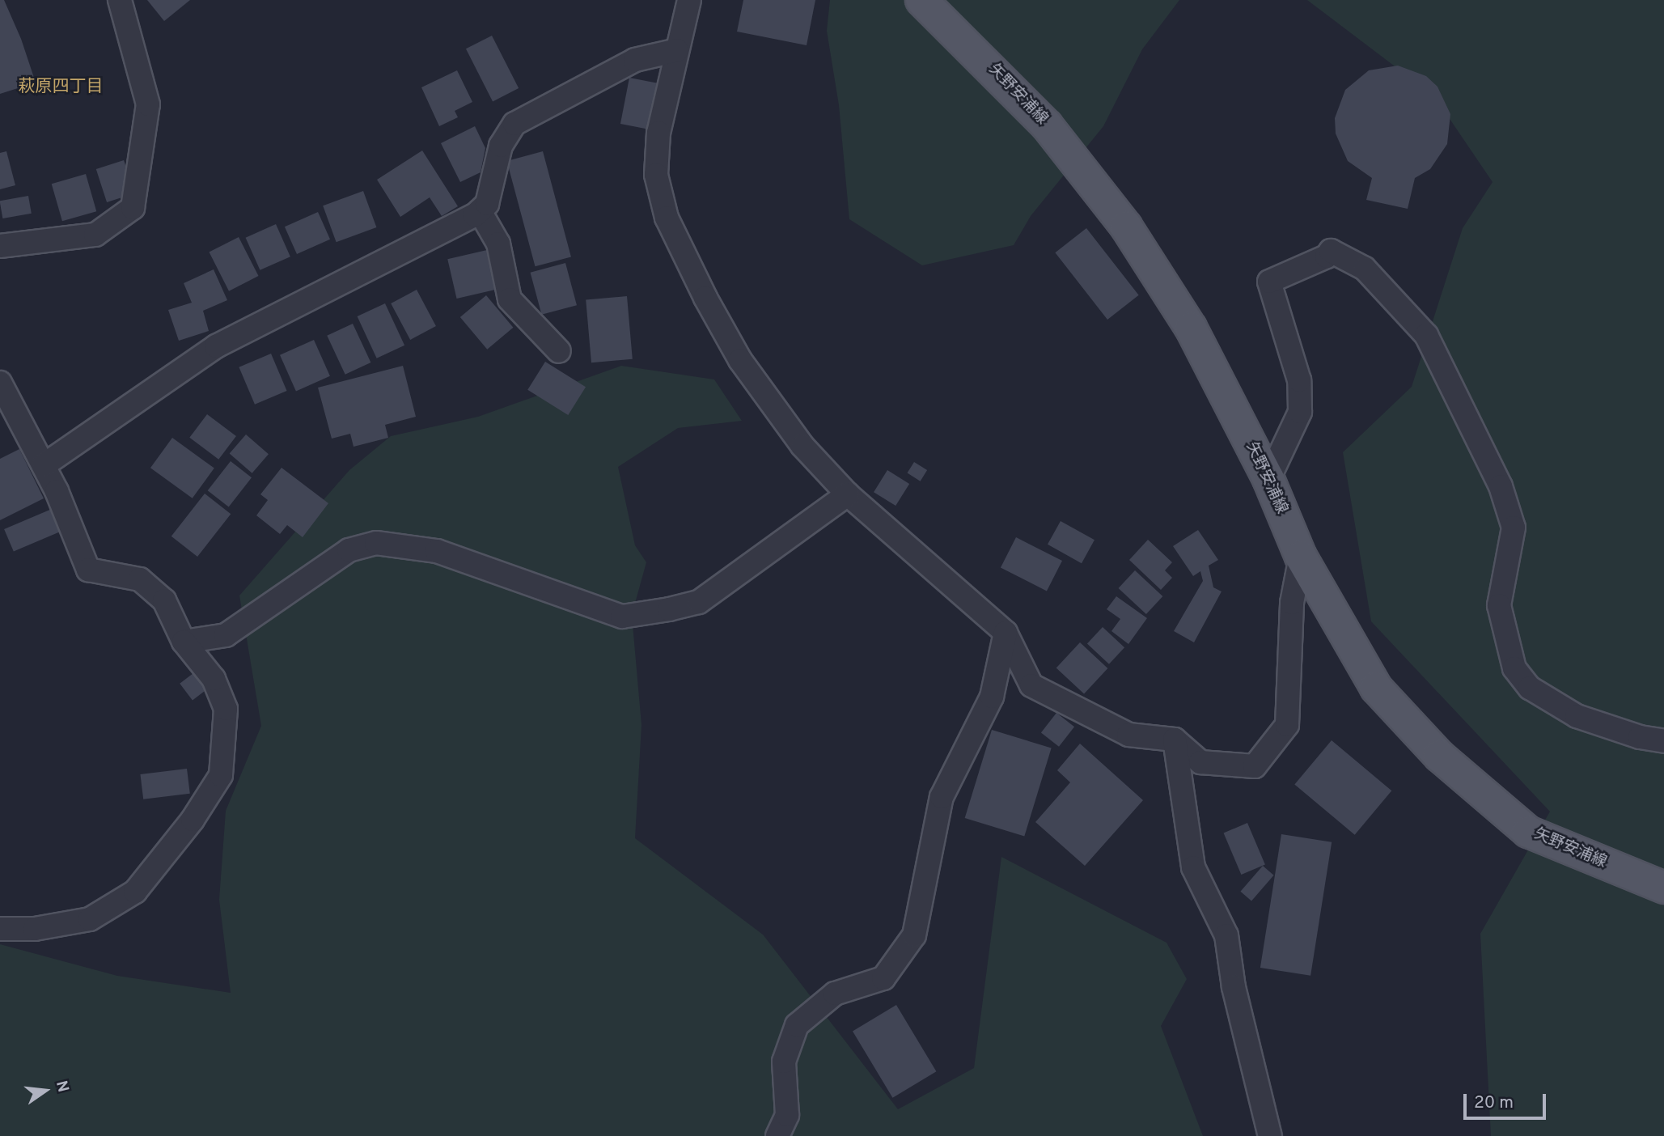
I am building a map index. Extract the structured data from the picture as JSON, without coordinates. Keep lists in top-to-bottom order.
{
  "streets": {
    "main road": ["矢野安浦線"]
  },
  "districts": ["萩原四丁目"],
  "scale_bar": "20 m",
  "north": "right"
}
